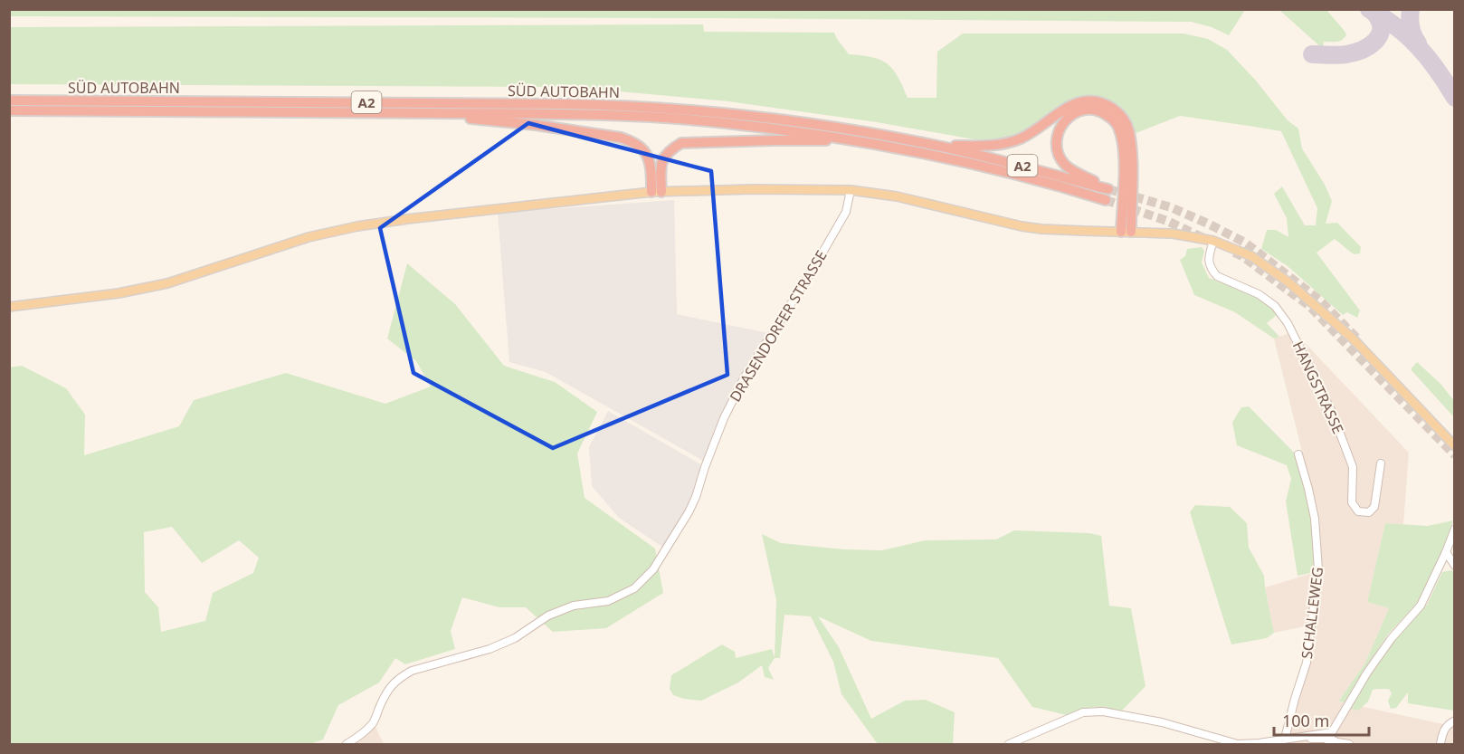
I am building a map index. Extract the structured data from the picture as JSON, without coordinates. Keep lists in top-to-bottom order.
{
  "streets": {
    "highway": ["SÜD AUTOBAHN", "A2"],
    "street": ["DRASENDORFER STRASSE", "HANGSTRASSE", "SCHALLEWEG"]
  },
  "scale_bar": "100 m"
}
